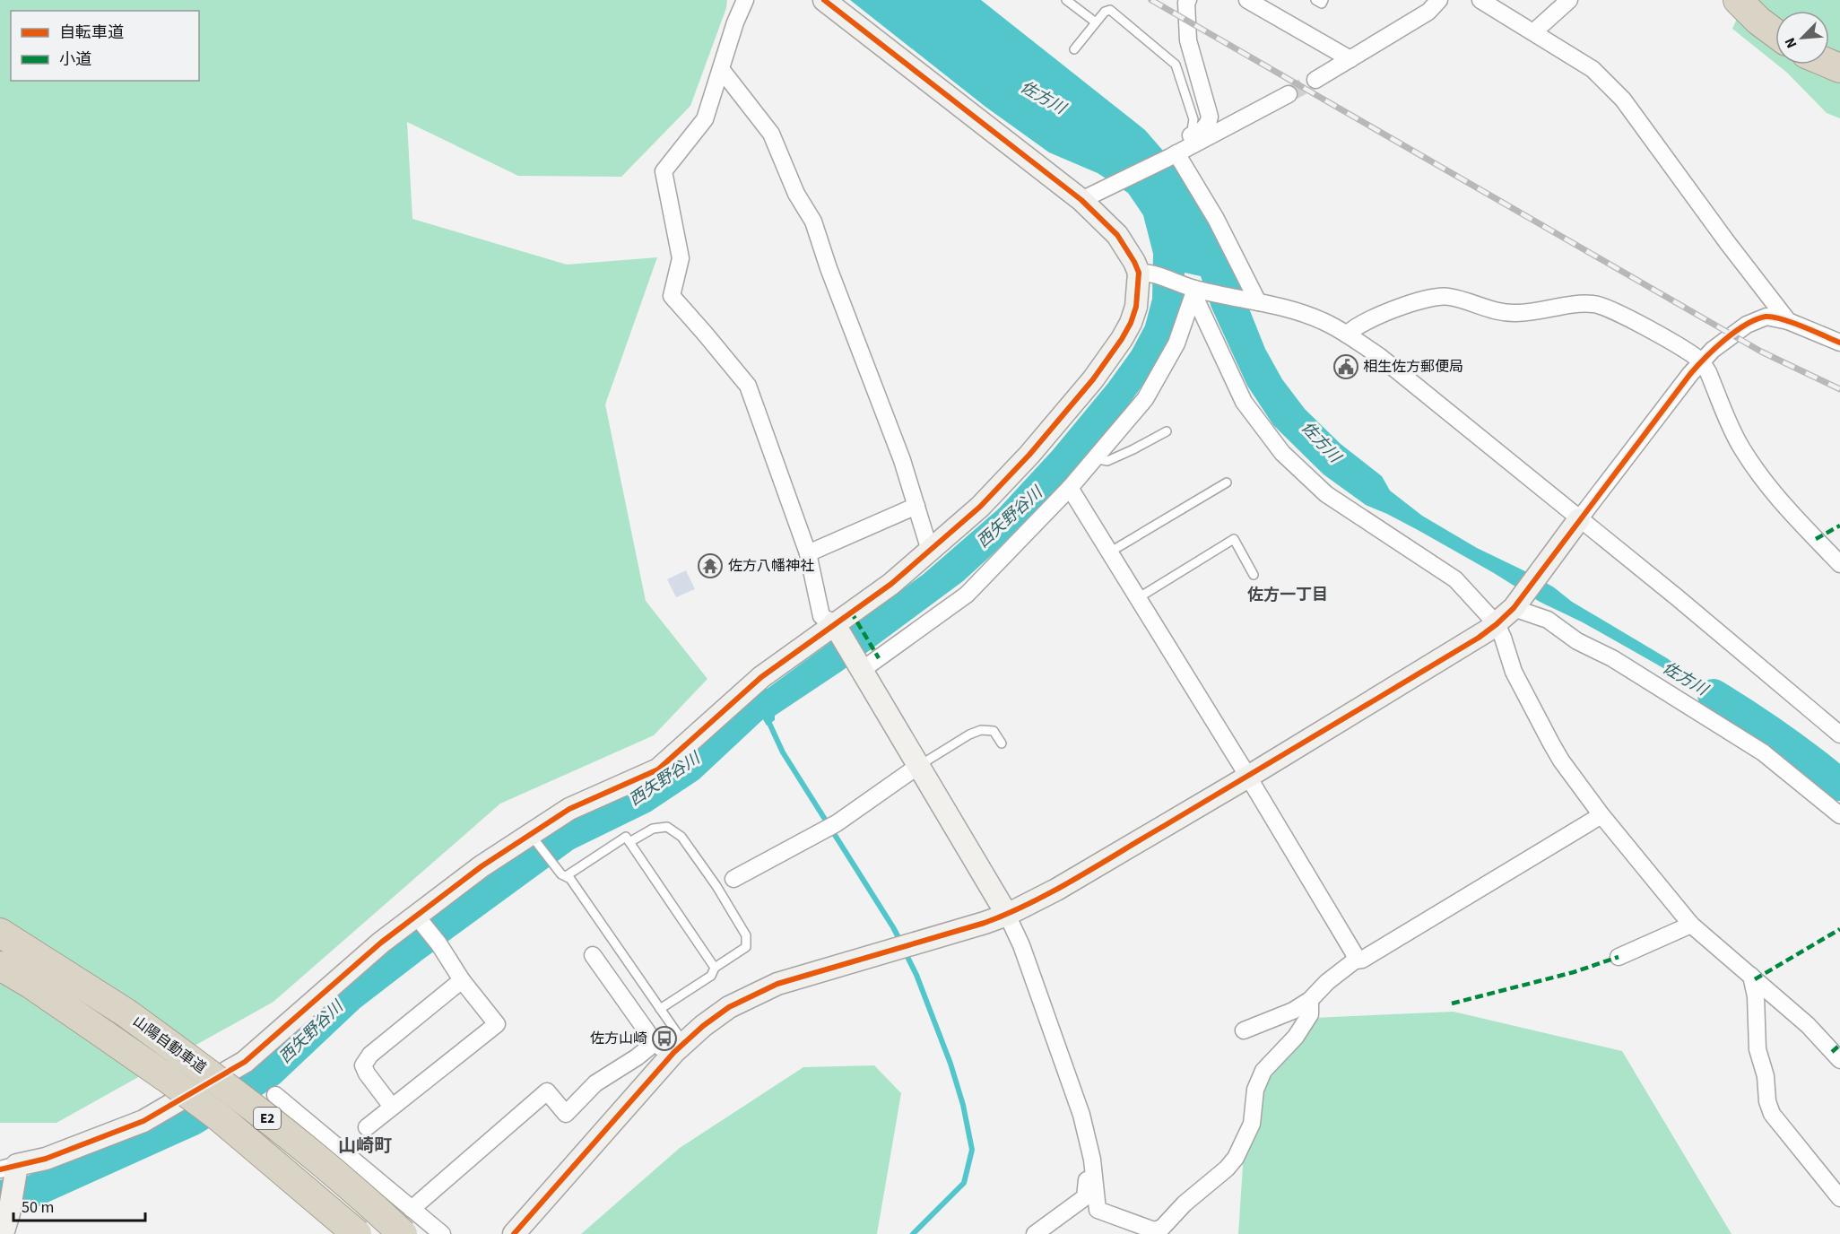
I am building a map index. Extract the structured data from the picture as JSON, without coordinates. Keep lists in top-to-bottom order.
{
  "streets": {
    "highway": ["山陽自動車道", "E2"]
  },
  "districts": ["佐方一丁目", "山崎町"],
  "water": ["佐方川", "西矢野谷川"],
  "places": {
    "public building": ["相生佐方郵便局"],
    "temple": ["佐方八幡神社"],
    "bus stop": ["佐方山崎"]
  },
  "legend": ["自転車道", "小道"],
  "scale_bar": "50 m",
  "north": "bottom left"
}
